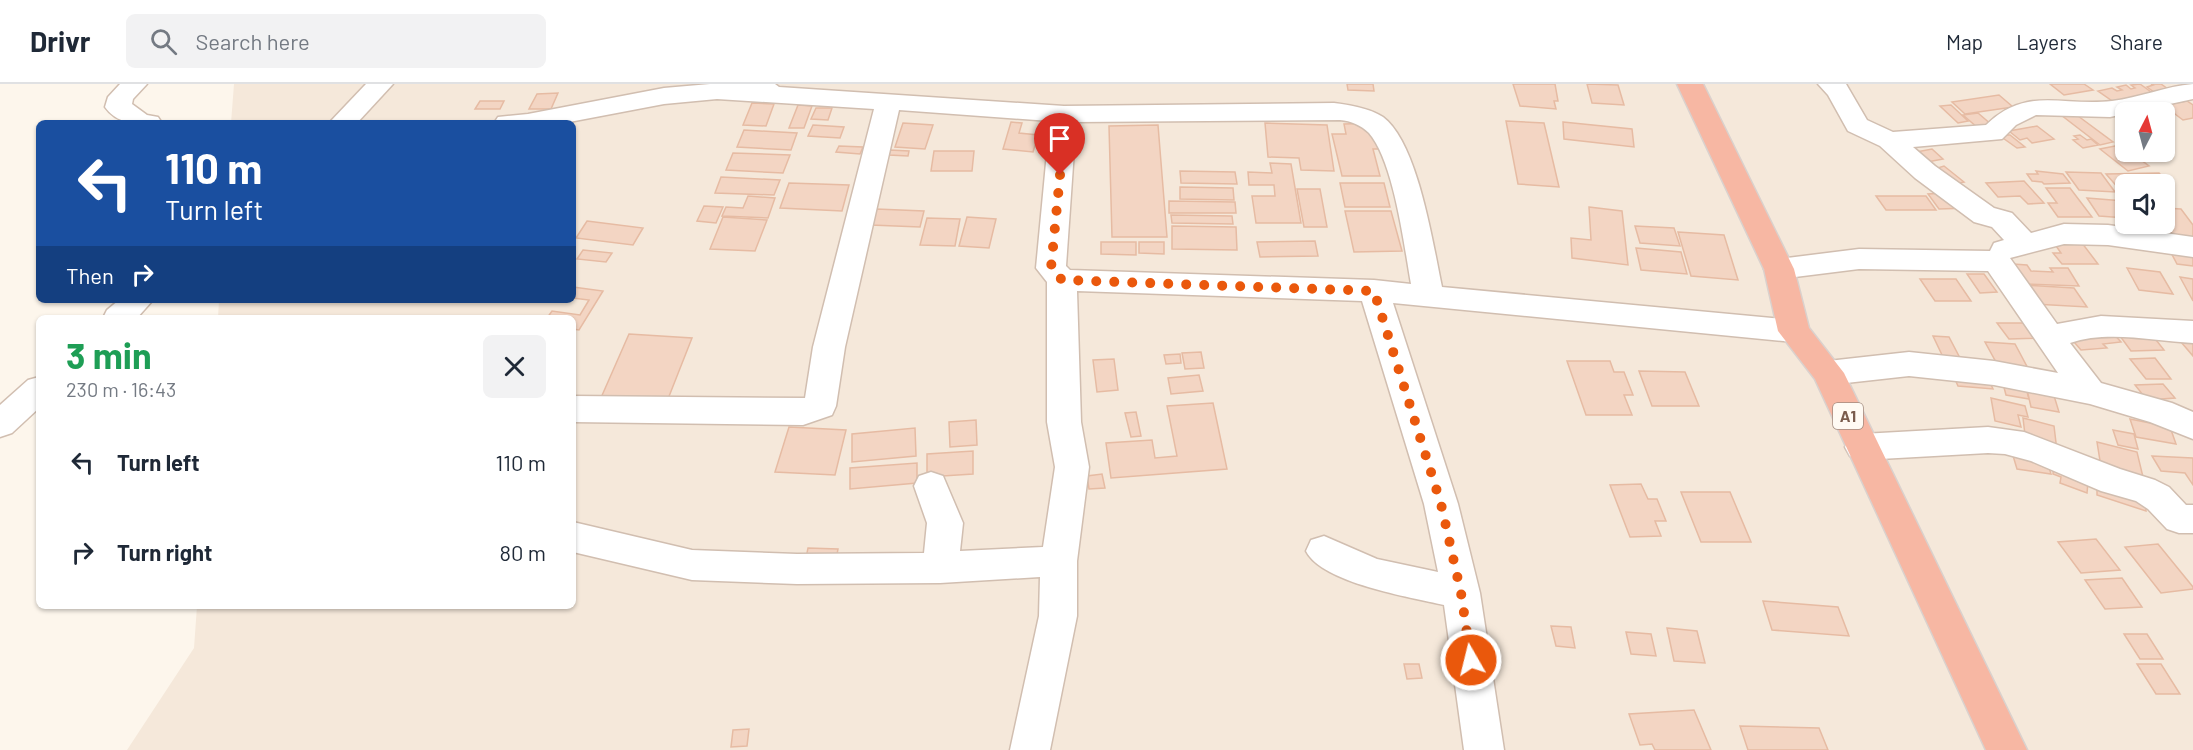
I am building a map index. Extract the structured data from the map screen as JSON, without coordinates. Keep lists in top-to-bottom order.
{
  "streets": {
    "highway": ["A1"]
  },
  "north": "top",
  "page": {
    "header": "Drivr",
    "search": "Search here",
    "nav": ["Map", "Layers", "Share"],
    "turn": ["110 m", "Turn left"],
    "then": "Then",
    "heading": ["3 min", "230 m · 16:43"],
    "list": [
      {
        "name": "Turn left",
        "value": "110 m"
      },
      {
        "name": "Turn right",
        "value": "80 m"
      }
    ]
  }
}
